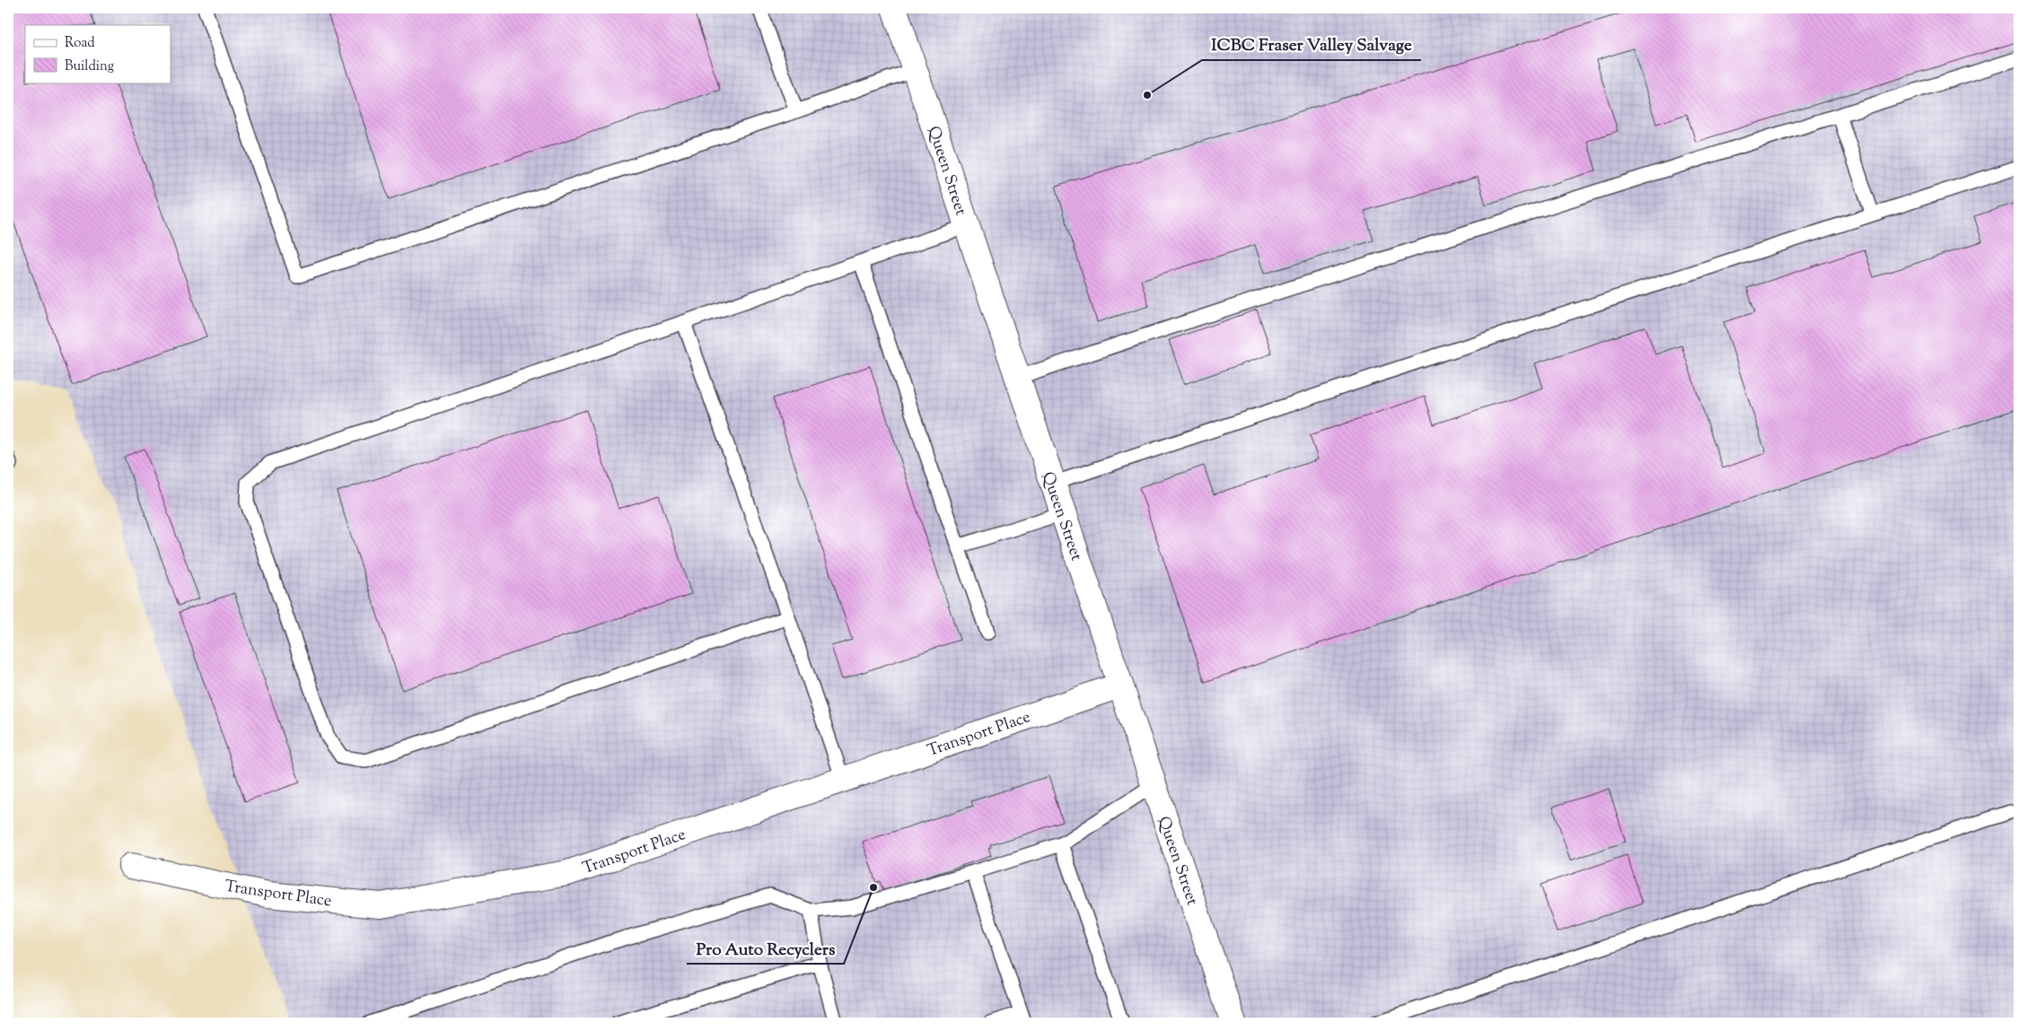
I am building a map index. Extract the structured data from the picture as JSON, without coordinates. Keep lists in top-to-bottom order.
{
  "streets": {
    "street": ["Queen Street", "Transport Place"]
  },
  "crossings": [
    ["Queen Street", "Transport Place"]
  ],
  "places": ["ICBC Fraser Valley Salvage", "Pro Auto Recyclers"],
  "legend": ["Road", "Building"]
}
